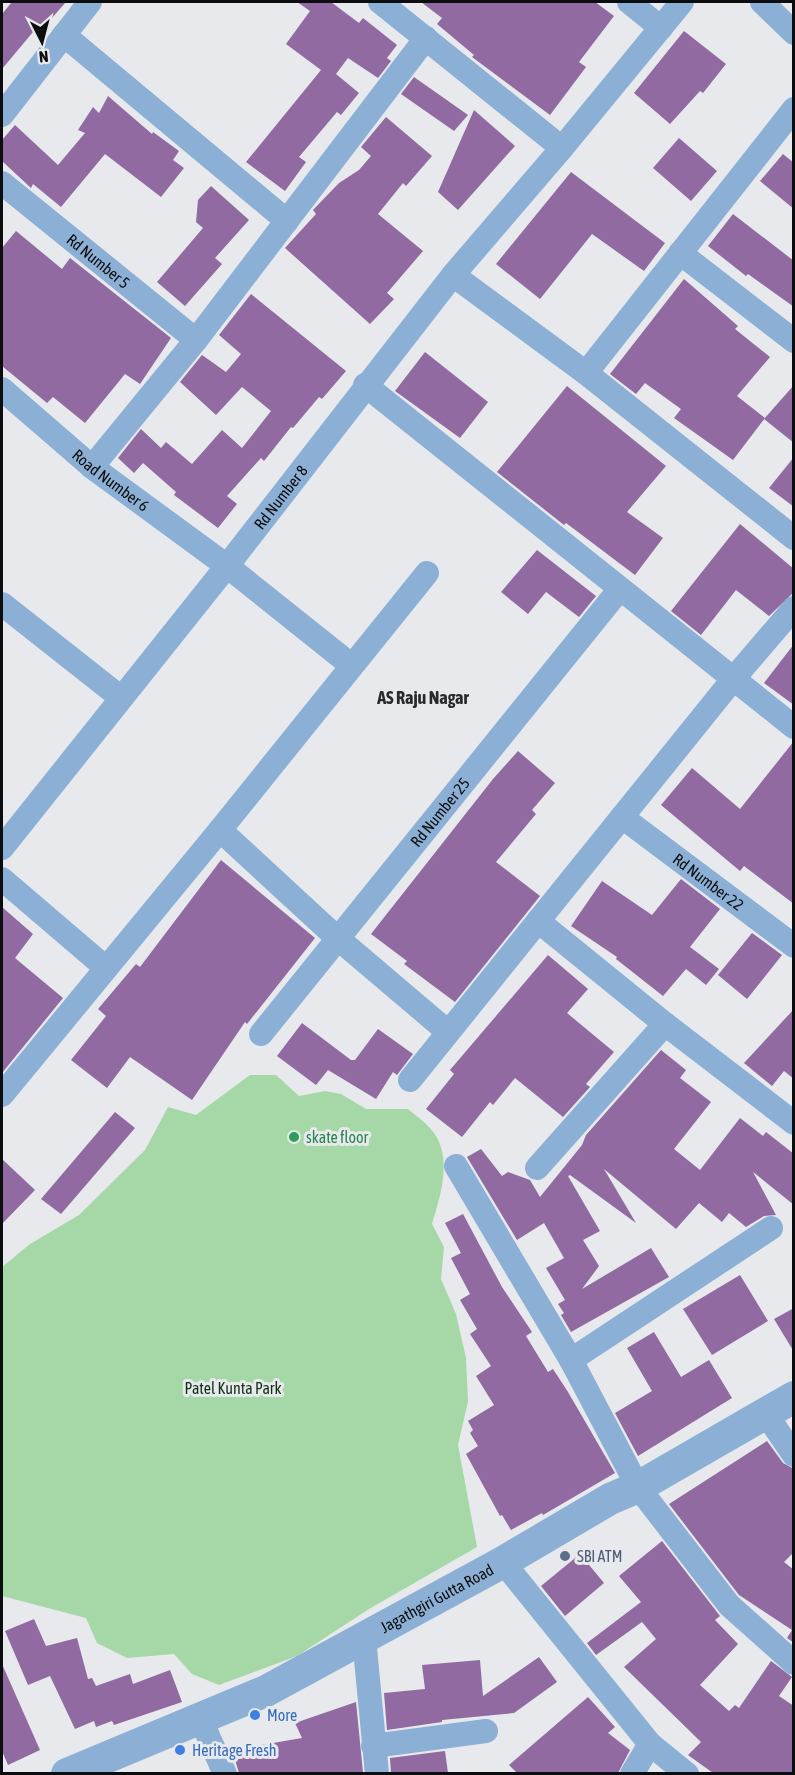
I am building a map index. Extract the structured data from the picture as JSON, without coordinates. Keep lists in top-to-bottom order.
{
  "streets": {
    "street": [
      "Rd Number 5",
      "Road Number 6",
      "Rd Number 8",
      "Rd Number 25",
      "Rd Number 22",
      "Jagathgiri Gutta Road"
    ]
  },
  "crossings": [
    ["Road Number 6", "Rd Number 8"]
  ],
  "districts": ["AS Raju Nagar"],
  "parks": ["Patel Kunta Park"],
  "places": [
    "skate floor",
    "SBI ATM",
    "More",
    "Heritage Fresh"
  ],
  "north": "bottom"
}
